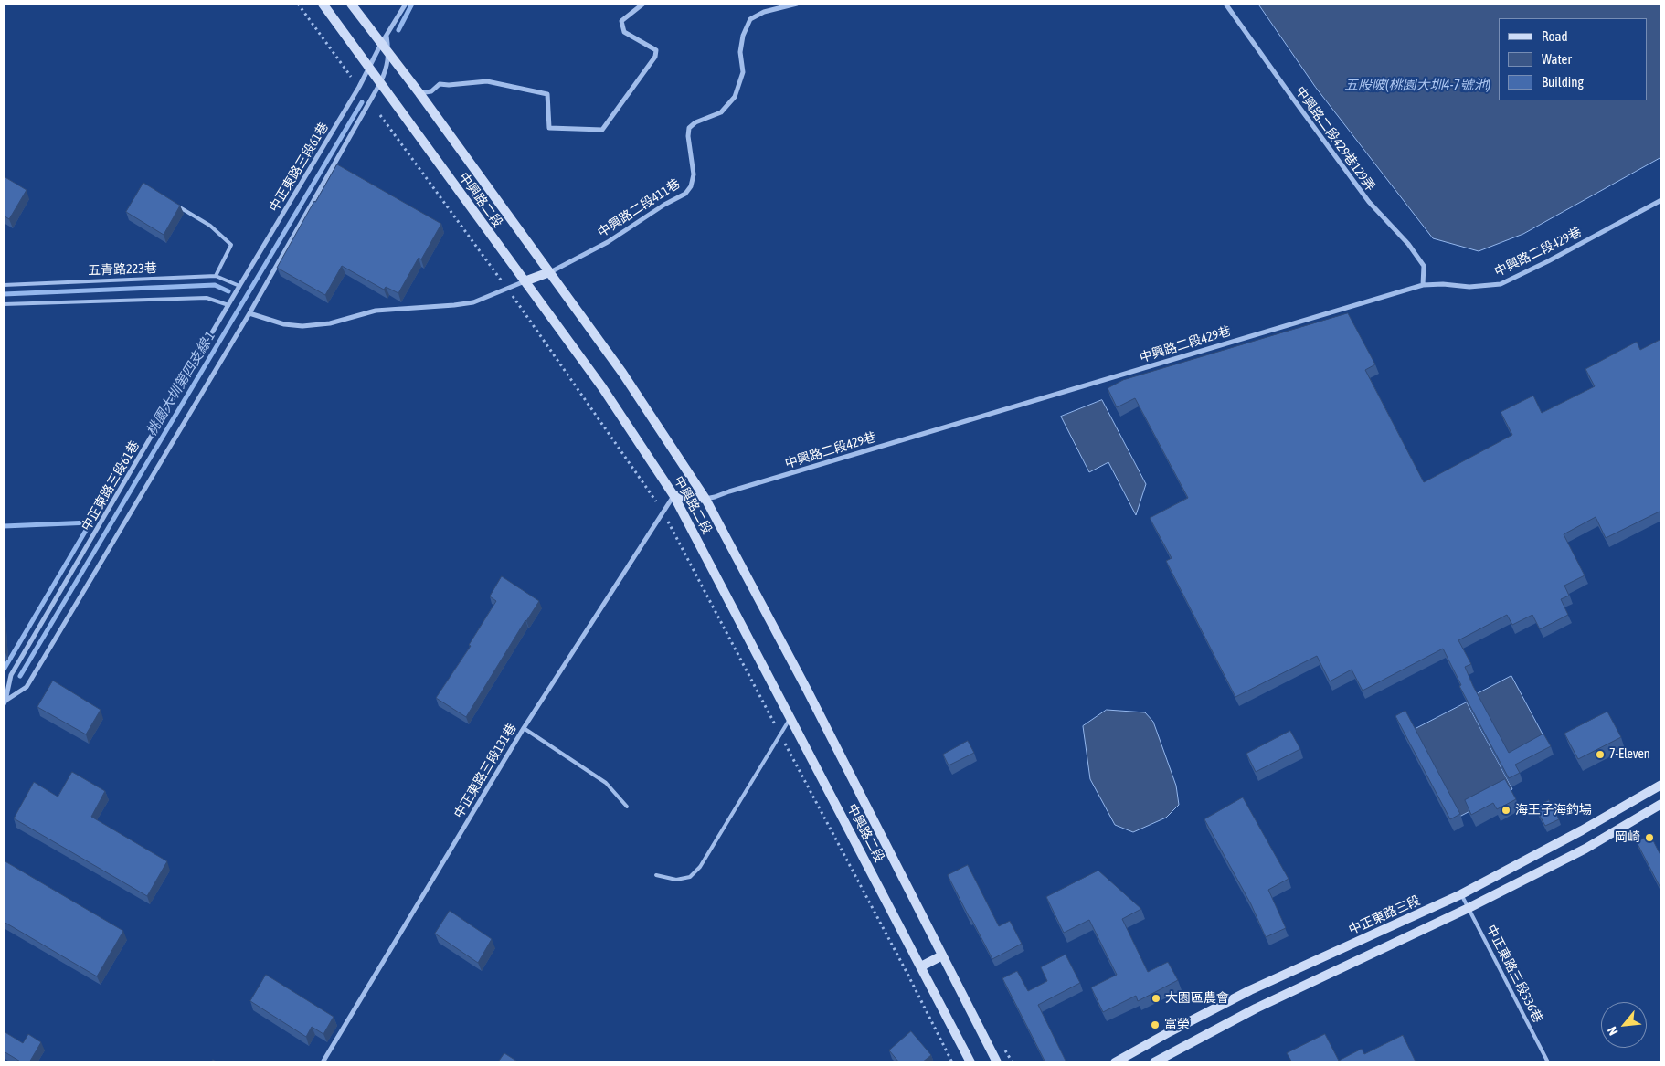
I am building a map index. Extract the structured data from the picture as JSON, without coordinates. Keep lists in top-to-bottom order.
{
  "streets": {
    "street": [
      "中興路二段429巷129弄",
      "中正東路三段61巷",
      "中興路二段",
      "中興路二段411巷",
      "中興路二段429巷",
      "中正東路三段131巷",
      "中正東路三段"
    ],
    "lane": ["五青路223巷", "中正東路三段336巷"]
  },
  "crossings": [
    ["中興路二段429巷129弄", "中興路二段429巷"],
    ["中正東路三段61巷", "中興路二段"],
    ["中正東路三段61巷", "五青路223巷"],
    ["中興路二段", "中興路二段411巷"],
    ["中興路二段", "中興路二段429巷"],
    ["中興路二段", "中正東路三段131巷"],
    ["中正東路三段", "中正東路三段336巷"]
  ],
  "water": ["五股陂(桃園大圳4-7號池)", "桃園大圳第四支線-1"],
  "places": [
    "7-Eleven",
    "海王子海釣場",
    "岡崎",
    "大園區農會",
    "富榮"
  ],
  "legend": ["Road", "Water", "Building"],
  "north": "bottom left"
}
